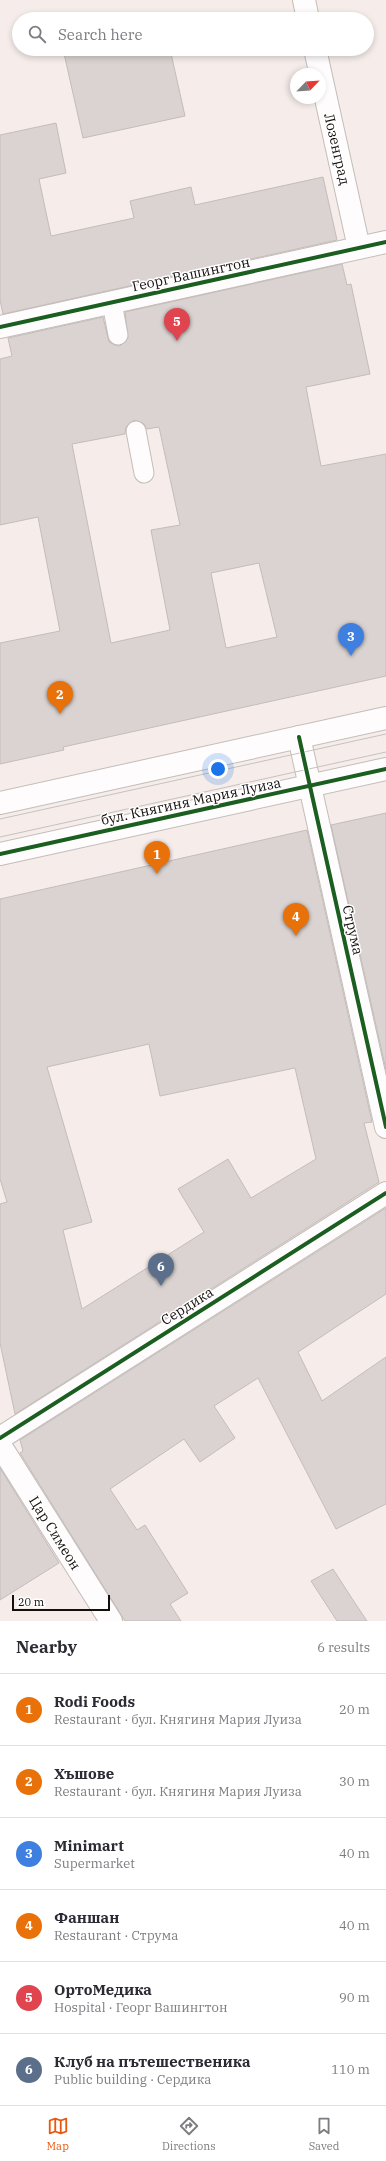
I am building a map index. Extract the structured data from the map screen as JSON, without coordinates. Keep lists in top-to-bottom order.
{
  "streets": {
    "street": [
      "Лозенград",
      "Георг Вашингтон",
      "бул. Княгиня Мария Луиза",
      "Струма",
      "Сердика",
      "Цар Симеон"
    ]
  },
  "crossings": [
    ["Лозенград", "Георг Вашингтон"],
    ["бул. Княгиня Мария Луиза", "Струма"]
  ],
  "scale_bar": "20 m",
  "north": "top right",
  "page": {
    "search": "Search here",
    "pins": [
      "5",
      "3",
      "2",
      "1",
      "4",
      "6"
    ],
    "scale": "20 m",
    "heading": ["Nearby", "6 results"],
    "list": [
      {
        "mark": "1",
        "name": "Rodi Foods",
        "note": "Restaurant · бул. Княгиня Мария Луиза",
        "value": "20 m"
      },
      {
        "mark": "2",
        "name": "Хъшове",
        "note": "Restaurant · бул. Княгиня Мария Луиза",
        "value": "30 m"
      },
      {
        "mark": "3",
        "name": "Minimart",
        "note": "Supermarket",
        "value": "40 m"
      },
      {
        "mark": "4",
        "name": "Фаншан",
        "note": "Restaurant · Струма",
        "value": "40 m"
      },
      {
        "mark": "5",
        "name": "ОртоМедика",
        "note": "Hospital · Георг Вашингтон",
        "value": "90 m"
      },
      {
        "mark": "6",
        "name": "Клуб на пътешественика",
        "note": "Public building · Сердика",
        "value": "110 m"
      }
    ],
    "nav": ["Map", "Directions", "Saved"]
  }
}
